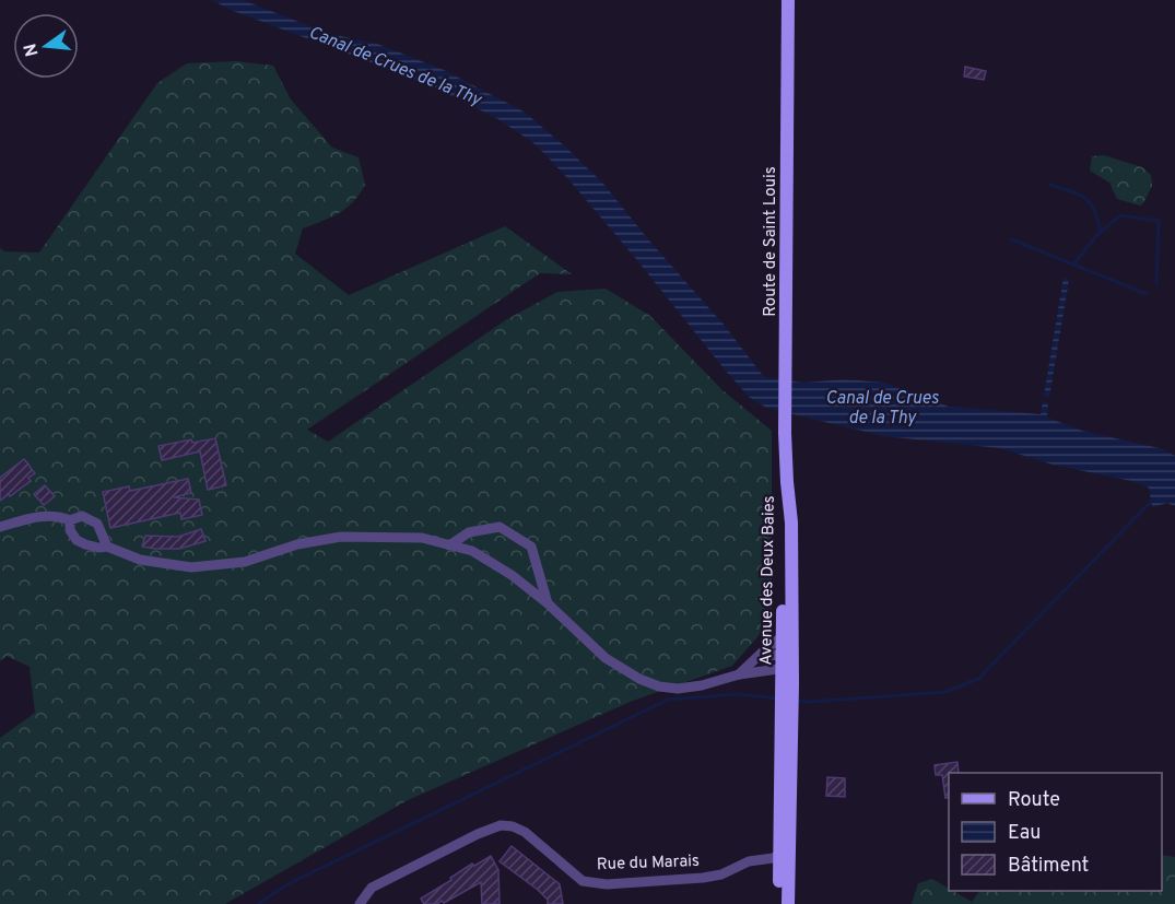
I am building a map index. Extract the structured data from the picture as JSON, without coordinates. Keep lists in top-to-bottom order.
{
  "streets": {
    "main road": ["Route de Saint Louis", "Avenue des Deux Baies"],
    "street": ["Rue du Marais"]
  },
  "crossings": [
    ["Route de Saint Louis", "Avenue des Deux Baies"],
    ["Avenue des Deux Baies", "Rue du Marais"]
  ],
  "water": ["Canal de Crues de la Thy"],
  "legend": ["Route", "Eau", "Bâtiment"],
  "north": "left"
}
